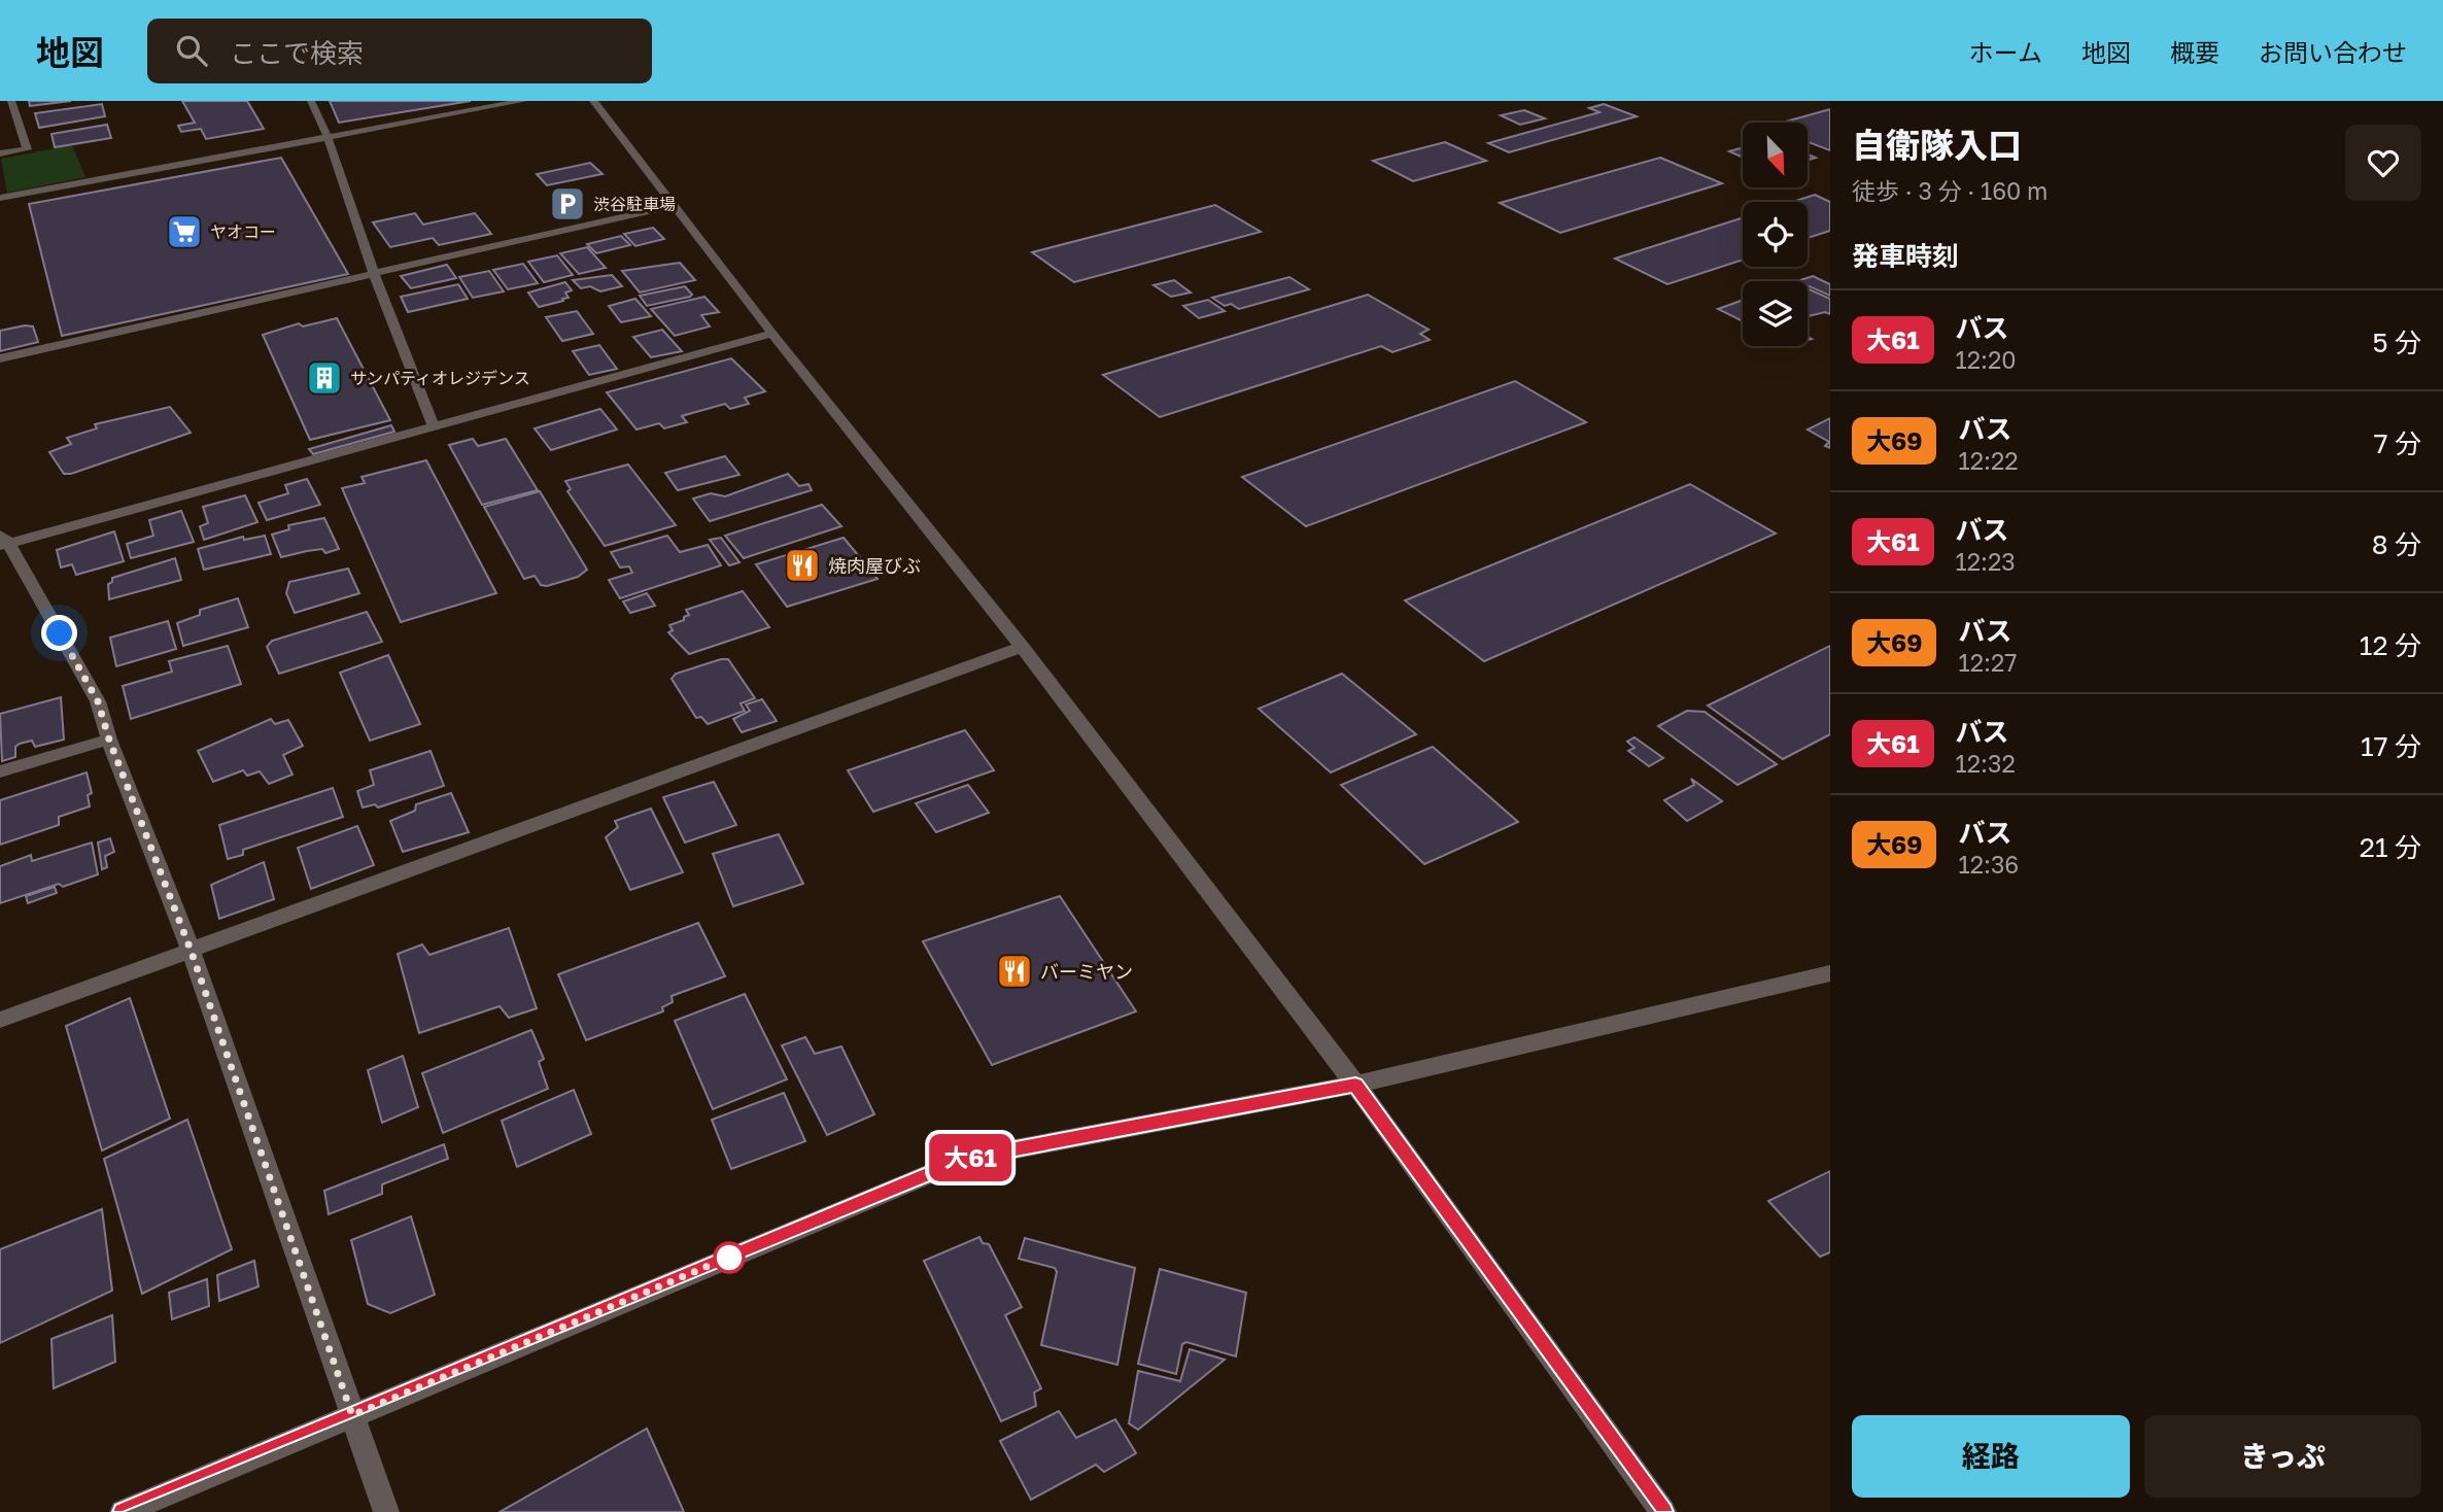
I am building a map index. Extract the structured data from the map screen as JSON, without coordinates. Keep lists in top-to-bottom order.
{
  "places": {
    "parking": ["渋谷駐車場"],
    "supermarket": ["ヤオコー"],
    "building": ["サンパティオレジデンス"],
    "restaurant": ["焼肉屋びぶ", "バーミヤン"]
  },
  "lines": ["bus line 大61"],
  "north": "bottom right",
  "page": {
    "header": "地図",
    "search": "ここで検索",
    "nav": [
      "ホーム",
      "地図",
      "概要",
      "お問い合わせ"
    ],
    "on_map": "大61",
    "heading": [
      ["自衛隊入口", "徒歩 · 3 分 · 160 m"],
      "発車時刻"
    ],
    "list": [
      {
        "mark": "大61",
        "name": "バス",
        "note": "12:20",
        "value": "5 分"
      },
      {
        "mark": "大69",
        "name": "バス",
        "note": "12:22",
        "value": "7 分"
      },
      {
        "mark": "大61",
        "name": "バス",
        "note": "12:23",
        "value": "8 分"
      },
      {
        "mark": "大69",
        "name": "バス",
        "note": "12:27",
        "value": "12 分"
      },
      {
        "mark": "大61",
        "name": "バス",
        "note": "12:32",
        "value": "17 分"
      },
      {
        "mark": "大69",
        "name": "バス",
        "note": "12:36",
        "value": "21 分"
      }
    ],
    "buttons": ["経路", "きっぷ"]
  }
}
